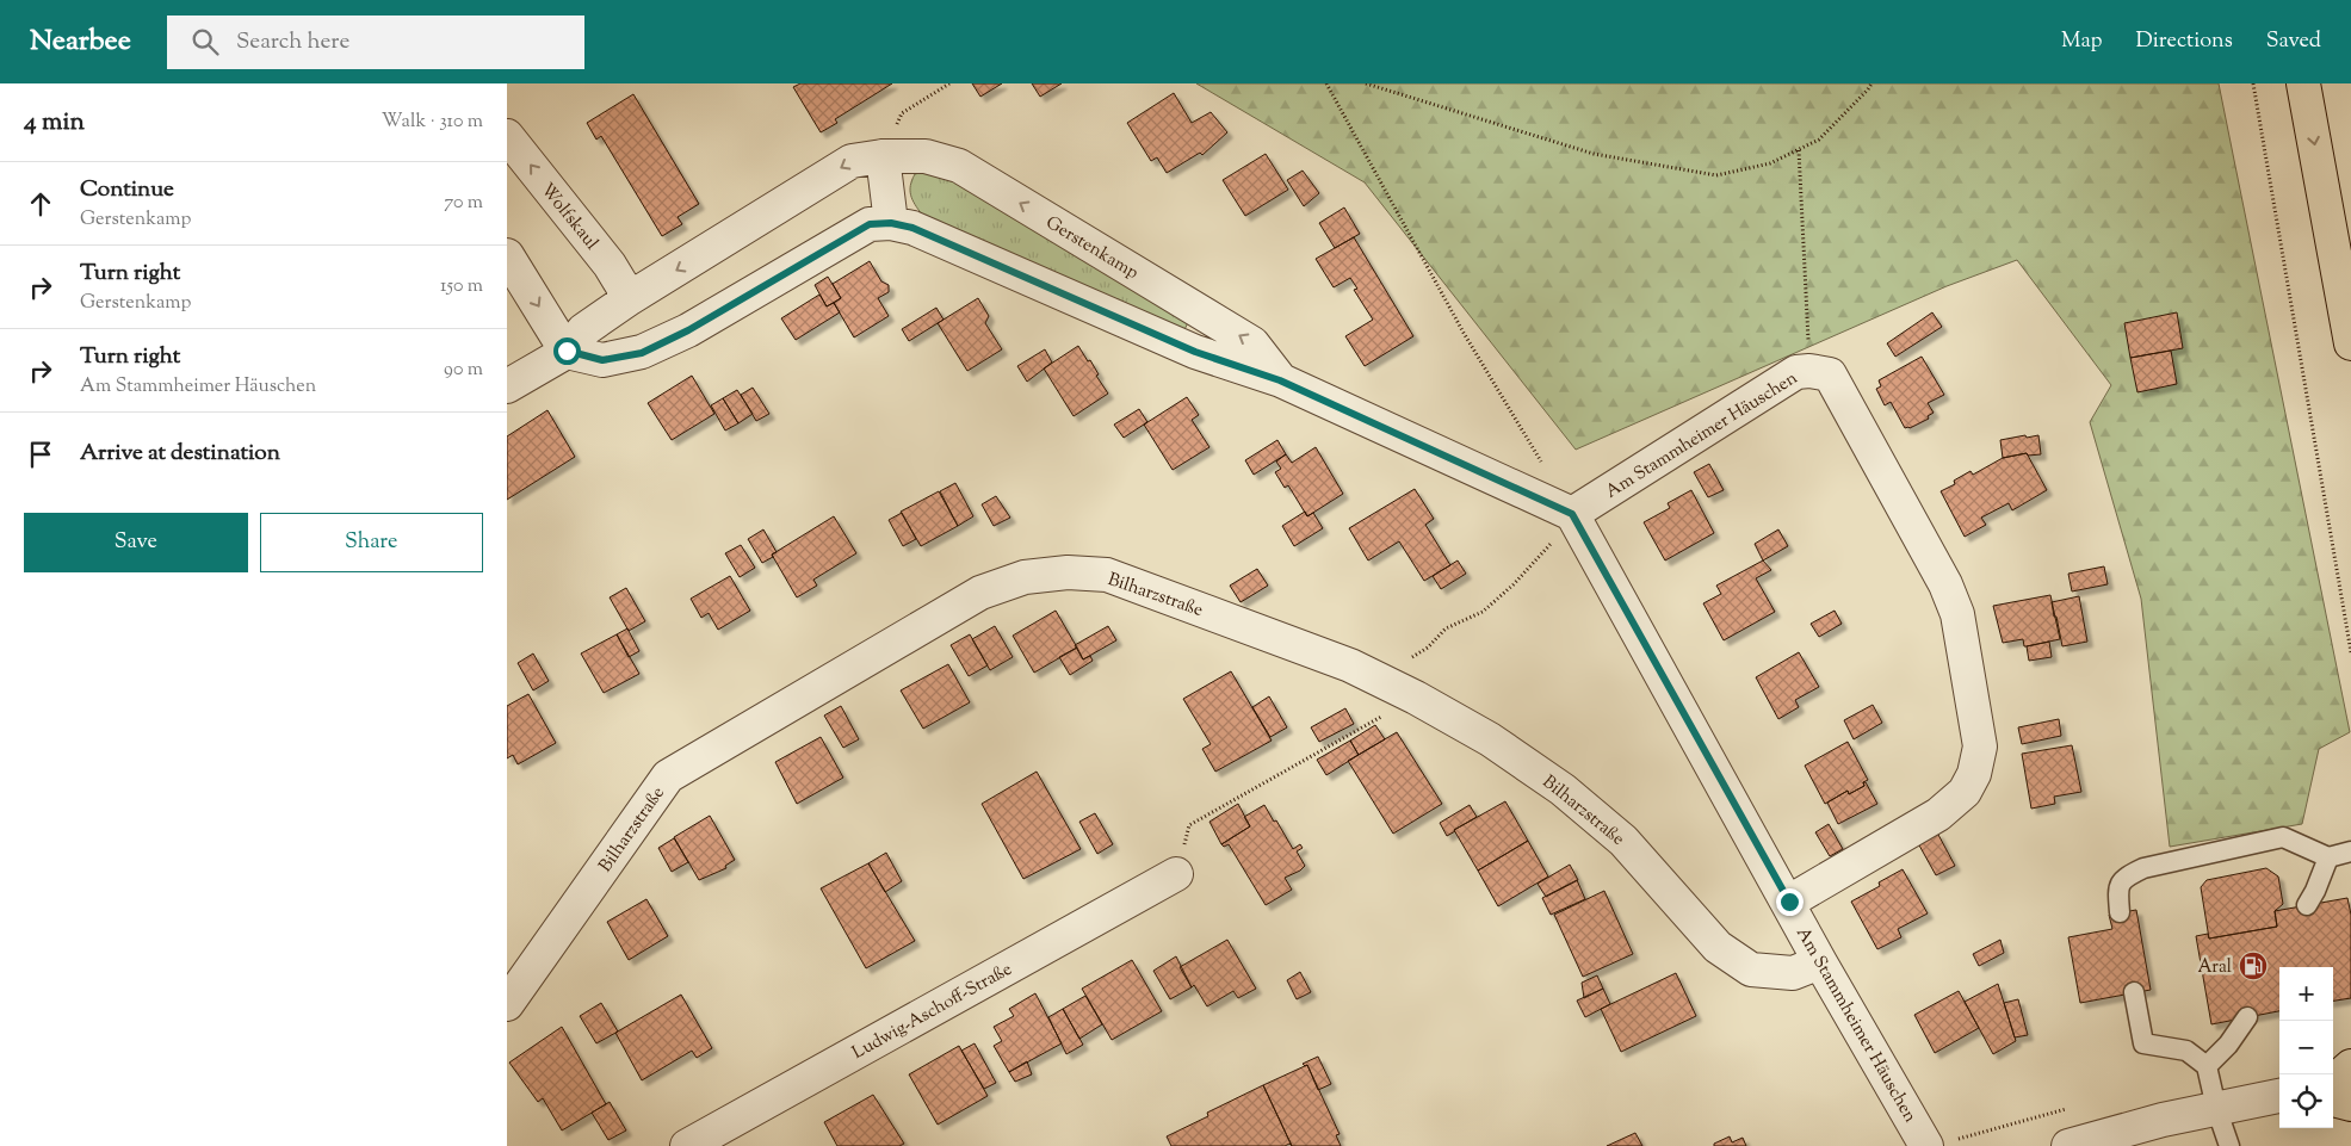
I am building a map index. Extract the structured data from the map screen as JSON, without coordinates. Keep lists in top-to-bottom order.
{
  "streets": {
    "street": [
      "Wolfskaul",
      "Gerstenkamp",
      "Am Stammheimer Häuschen",
      "Bilharzstraße",
      "Ludwig-Aschoff-Straße"
    ]
  },
  "crossings": [
    ["Wolfskaul", "Gerstenkamp"],
    ["Gerstenkamp", "Am Stammheimer Häuschen"],
    ["Am Stammheimer Häuschen", "Bilharzstraße"]
  ],
  "places": {
    "fuel station": ["Aral"]
  },
  "page": {
    "header": "Nearbee",
    "search": "Search here",
    "nav": ["Map", "Directions", "Saved"],
    "heading": ["4 min", "Walk · 310 m"],
    "list": [
      ["Continue", "Gerstenkamp", "70 m"],
      ["Turn right", "Gerstenkamp", "150 m"],
      ["Turn right", "Am Stammheimer Häuschen", "90 m"],
      "Arrive at destination"
    ],
    "buttons": ["Save", "Share"],
    "map_buttons": ["+", "−"]
  }
}
